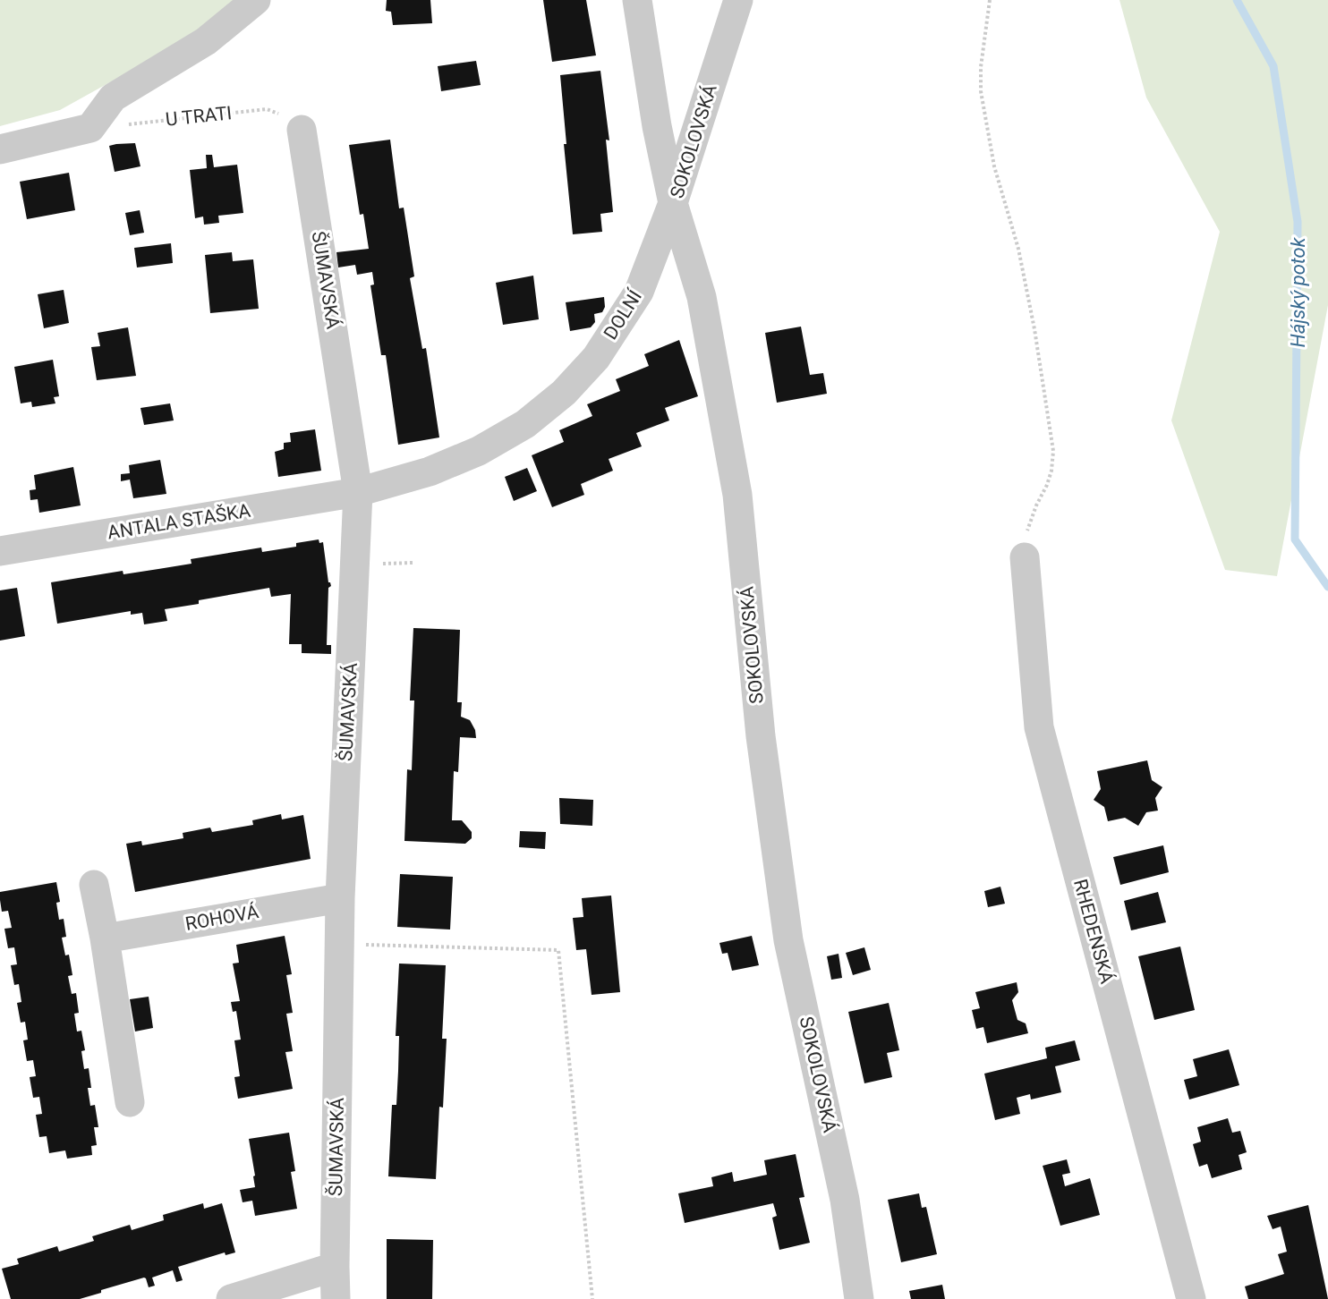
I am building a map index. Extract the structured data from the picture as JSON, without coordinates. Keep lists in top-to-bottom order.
{
  "streets": {
    "street": [
      "SOKOLOVSKÁ",
      "ŠUMAVSKÁ",
      "DOLNÍ",
      "ANTALA STAŠKA",
      "ROHOVÁ",
      "RHEDENSKÁ"
    ],
    "path": ["U TRATI"]
  },
  "crossings": [
    ["U TRATI", "ŠUMAVSKÁ"],
    ["SOKOLOVSKÁ", "DOLNÍ"],
    ["ŠUMAVSKÁ", "DOLNÍ"],
    ["ŠUMAVSKÁ", "ANTALA STAŠKA"],
    ["ŠUMAVSKÁ", "ROHOVÁ"],
    ["DOLNÍ", "ANTALA STAŠKA"]
  ],
  "water": ["Hájský potok"]
}
